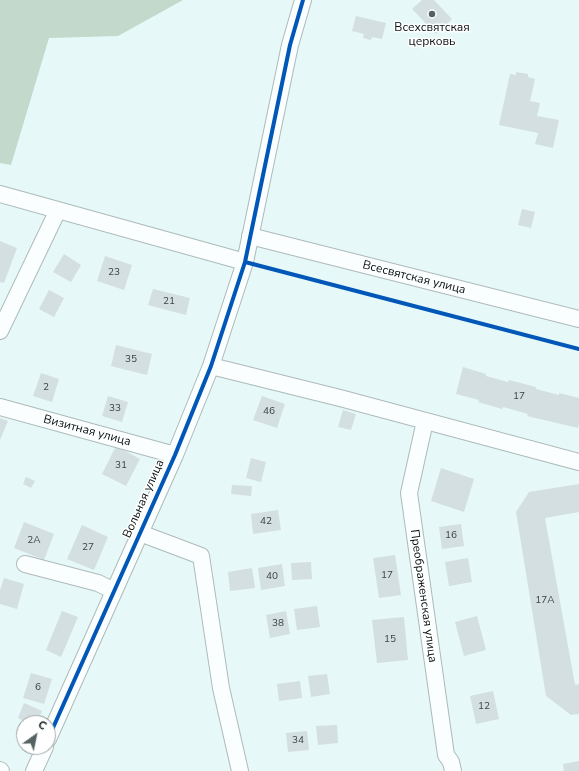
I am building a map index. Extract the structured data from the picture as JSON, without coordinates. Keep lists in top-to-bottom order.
{
  "streets": {
    "street": [
      "Всесвятская улица",
      "Визитная улица",
      "Вольная улица",
      "Преображенская улица"
    ]
  },
  "crossings": [
    ["Всесвятская улица", "Вольная улица"],
    ["Визитная улица", "Вольная улица"]
  ],
  "places": ["Всехсвятская церковь"],
  "house_numbers": [
    "23",
    "21",
    "35",
    "2",
    "17",
    "33",
    "46",
    "31",
    "42",
    "16",
    "2А",
    "27",
    "17",
    "40",
    "17А",
    "38",
    "15",
    "6",
    "12",
    "34"
  ],
  "north": "top right"
}
